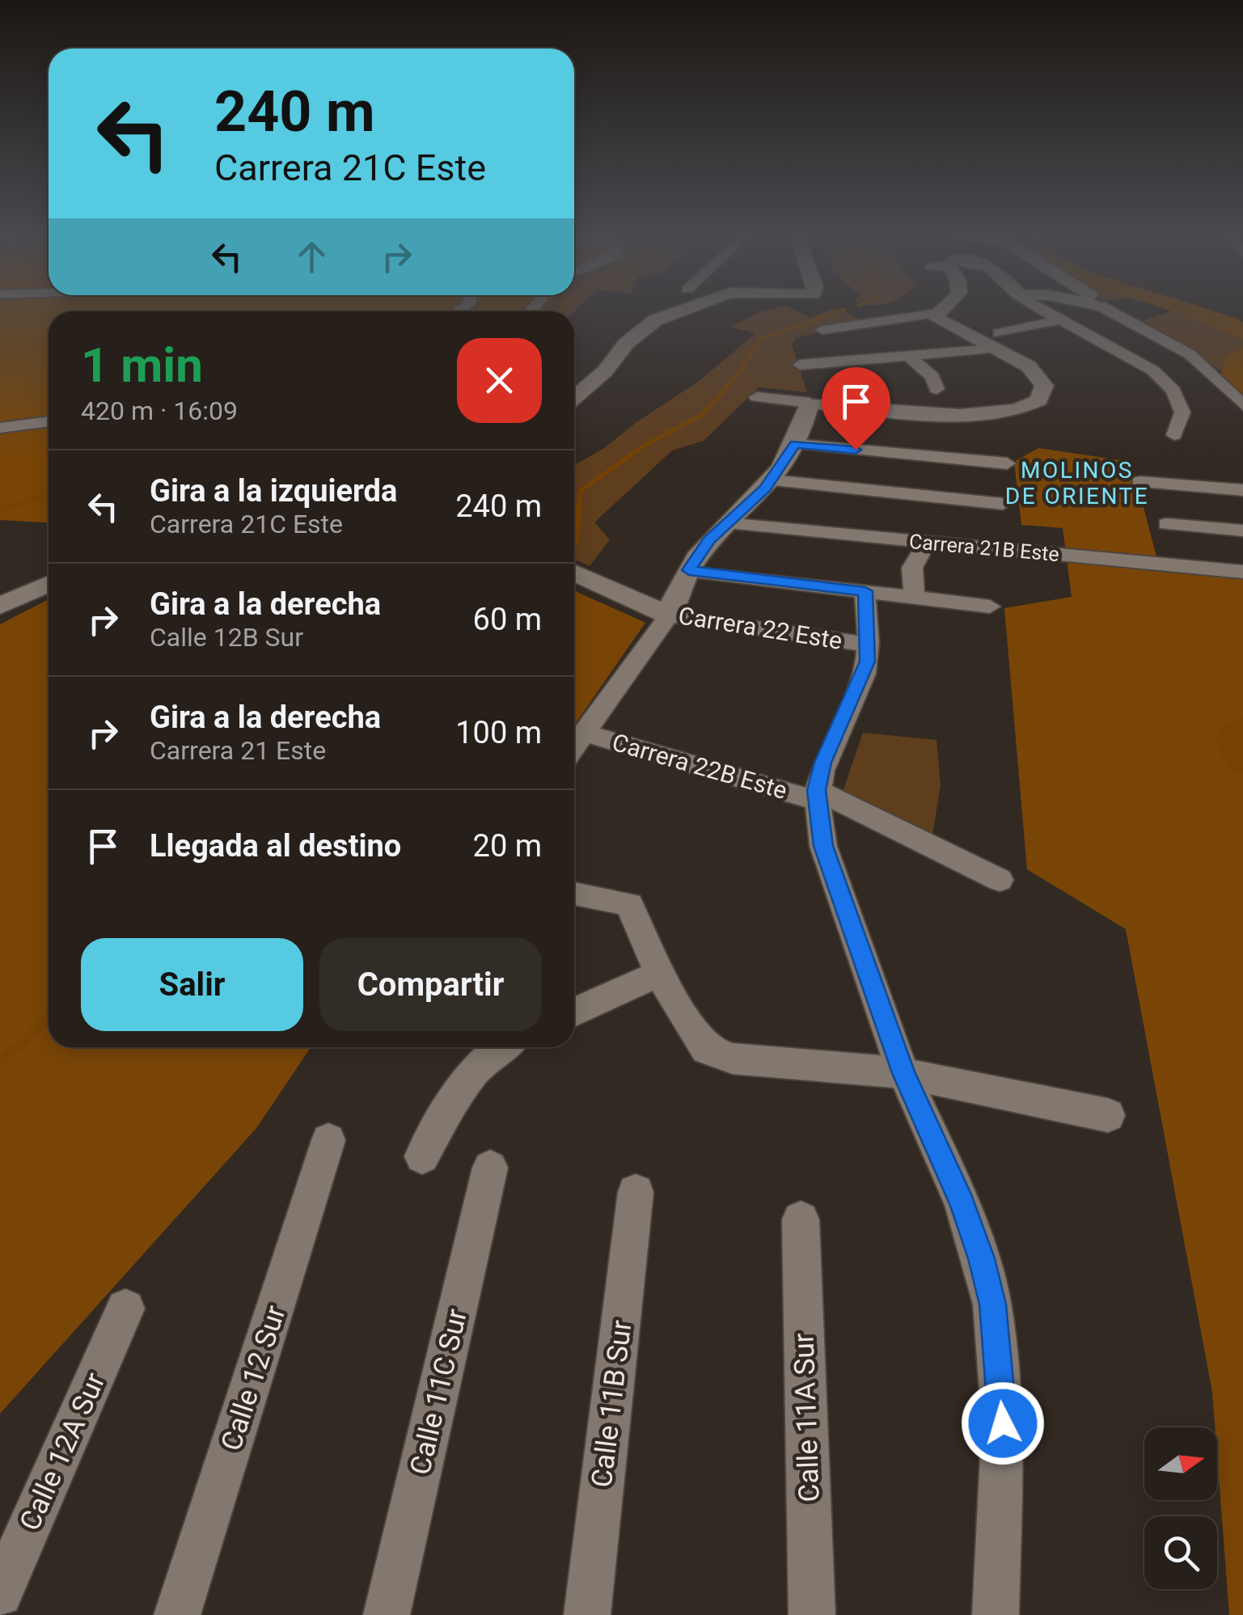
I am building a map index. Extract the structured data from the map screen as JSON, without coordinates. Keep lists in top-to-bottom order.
{
  "streets": {
    "street": [
      "Carrera 21B Este",
      "Carrera 22 Este",
      "Carrera 22B Este",
      "Calle 12 Sur",
      "Calle 11C Sur",
      "Calle 11B Sur",
      "Calle 11A Sur",
      "Calle 12A Sur"
    ]
  },
  "districts": ["MOLINOS DE ORIENTE"],
  "north": "right",
  "page": {
    "turn": ["240 m", "Carrera 21C Este"],
    "heading": ["1 min", "420 m · 16:09"],
    "list": [
      {
        "name": "Gira a la izquierda",
        "note": "Carrera 21C Este",
        "value": "240 m"
      },
      {
        "name": "Gira a la derecha",
        "note": "Calle 12B Sur",
        "value": "60 m"
      },
      {
        "name": "Gira a la derecha",
        "note": "Carrera 21 Este",
        "value": "100 m"
      },
      {
        "name": "Llegada al destino",
        "value": "20 m"
      }
    ],
    "buttons": ["Salir", "Compartir"]
  }
}
